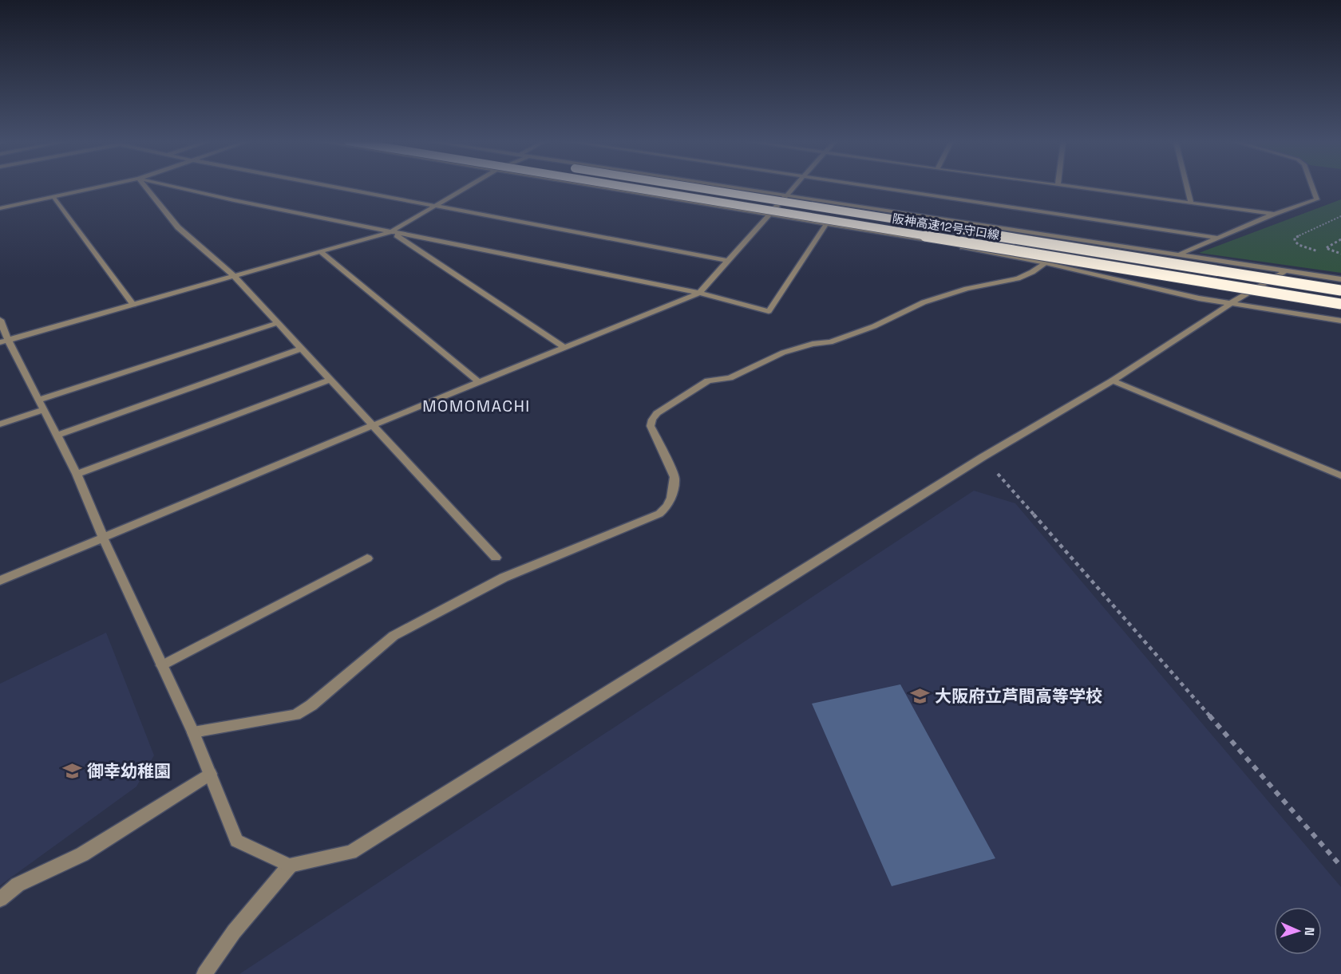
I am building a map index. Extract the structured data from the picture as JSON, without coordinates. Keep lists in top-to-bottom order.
{
  "streets": {
    "highway": ["阪神高速12号守口線"]
  },
  "districts": ["MOMOMACHI"],
  "places": {
    "school or university": ["大阪府立芦間高等学校", "御幸幼稚園"]
  },
  "north": "right"
}
